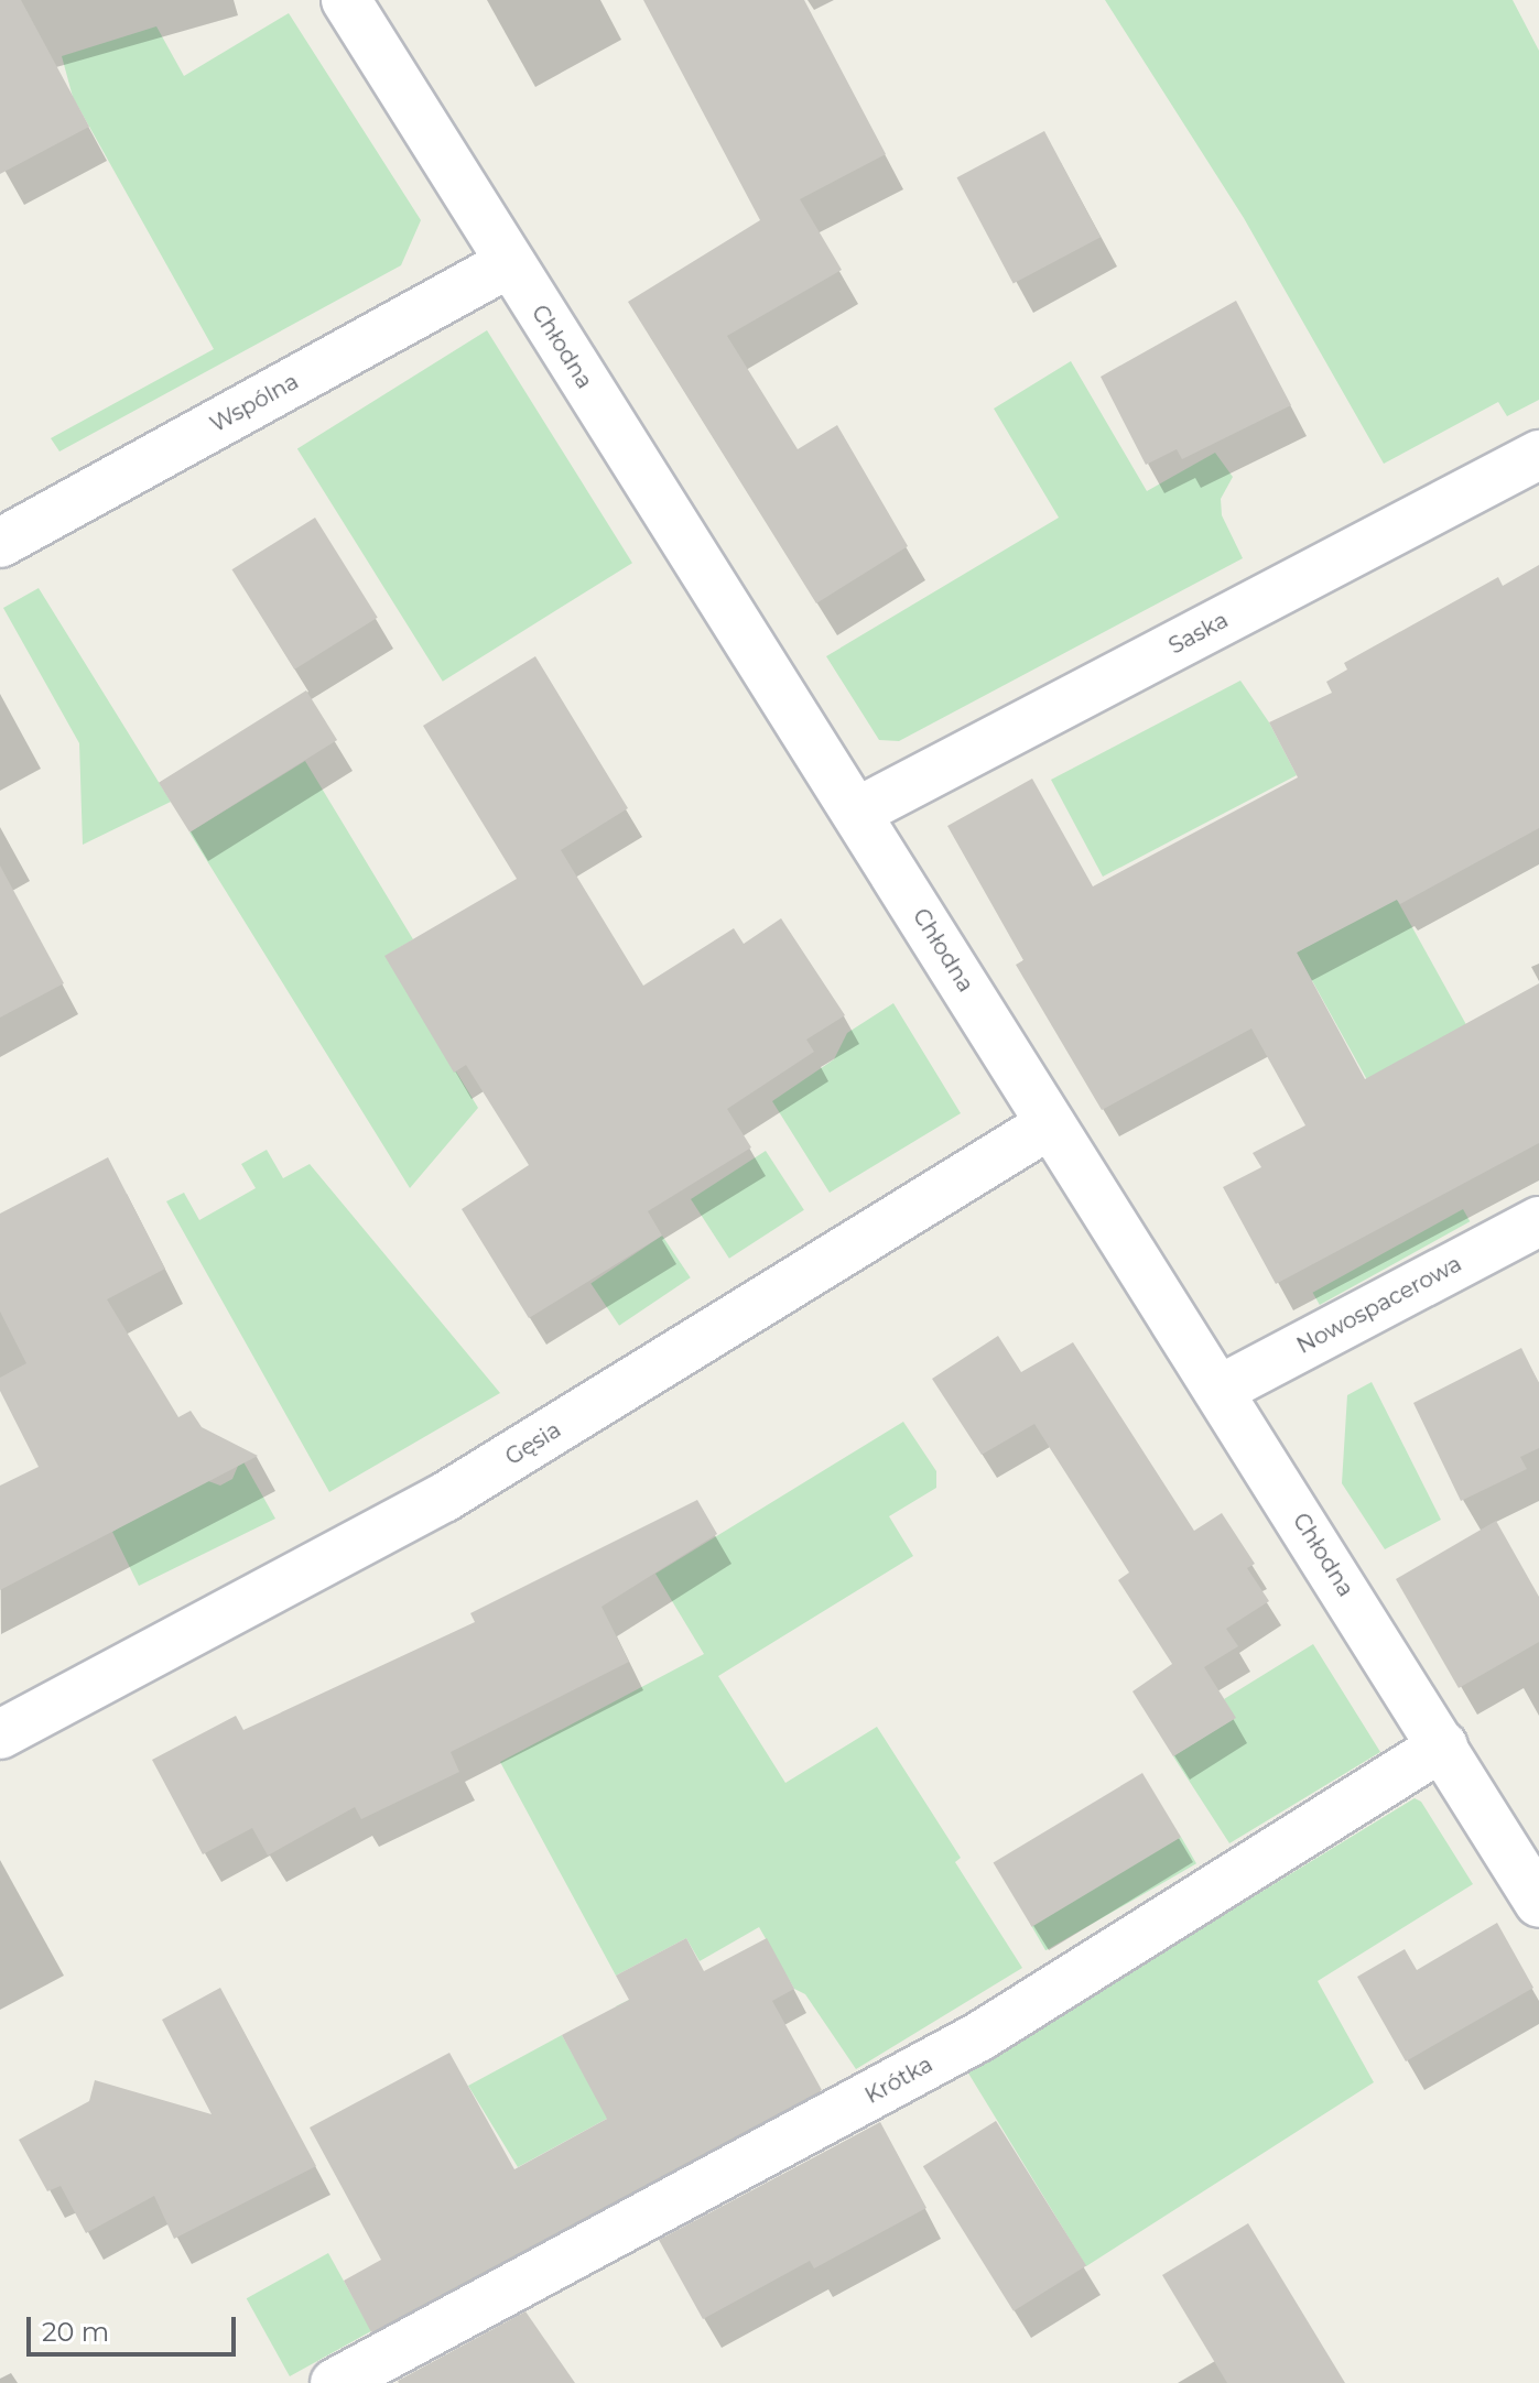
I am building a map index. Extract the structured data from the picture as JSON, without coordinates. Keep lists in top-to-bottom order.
{
  "streets": {
    "street": [
      "Chłodna",
      "Wspólna",
      "Saska",
      "Nowospacerowa",
      "Gęsia",
      "Krótka"
    ]
  },
  "crossings": [
    ["Chłodna", "Wspólna"],
    ["Chłodna", "Saska"],
    ["Chłodna", "Nowospacerowa"],
    ["Chłodna", "Gęsia"],
    ["Chłodna", "Krótka"]
  ],
  "scale_bar": "20 m"
}
